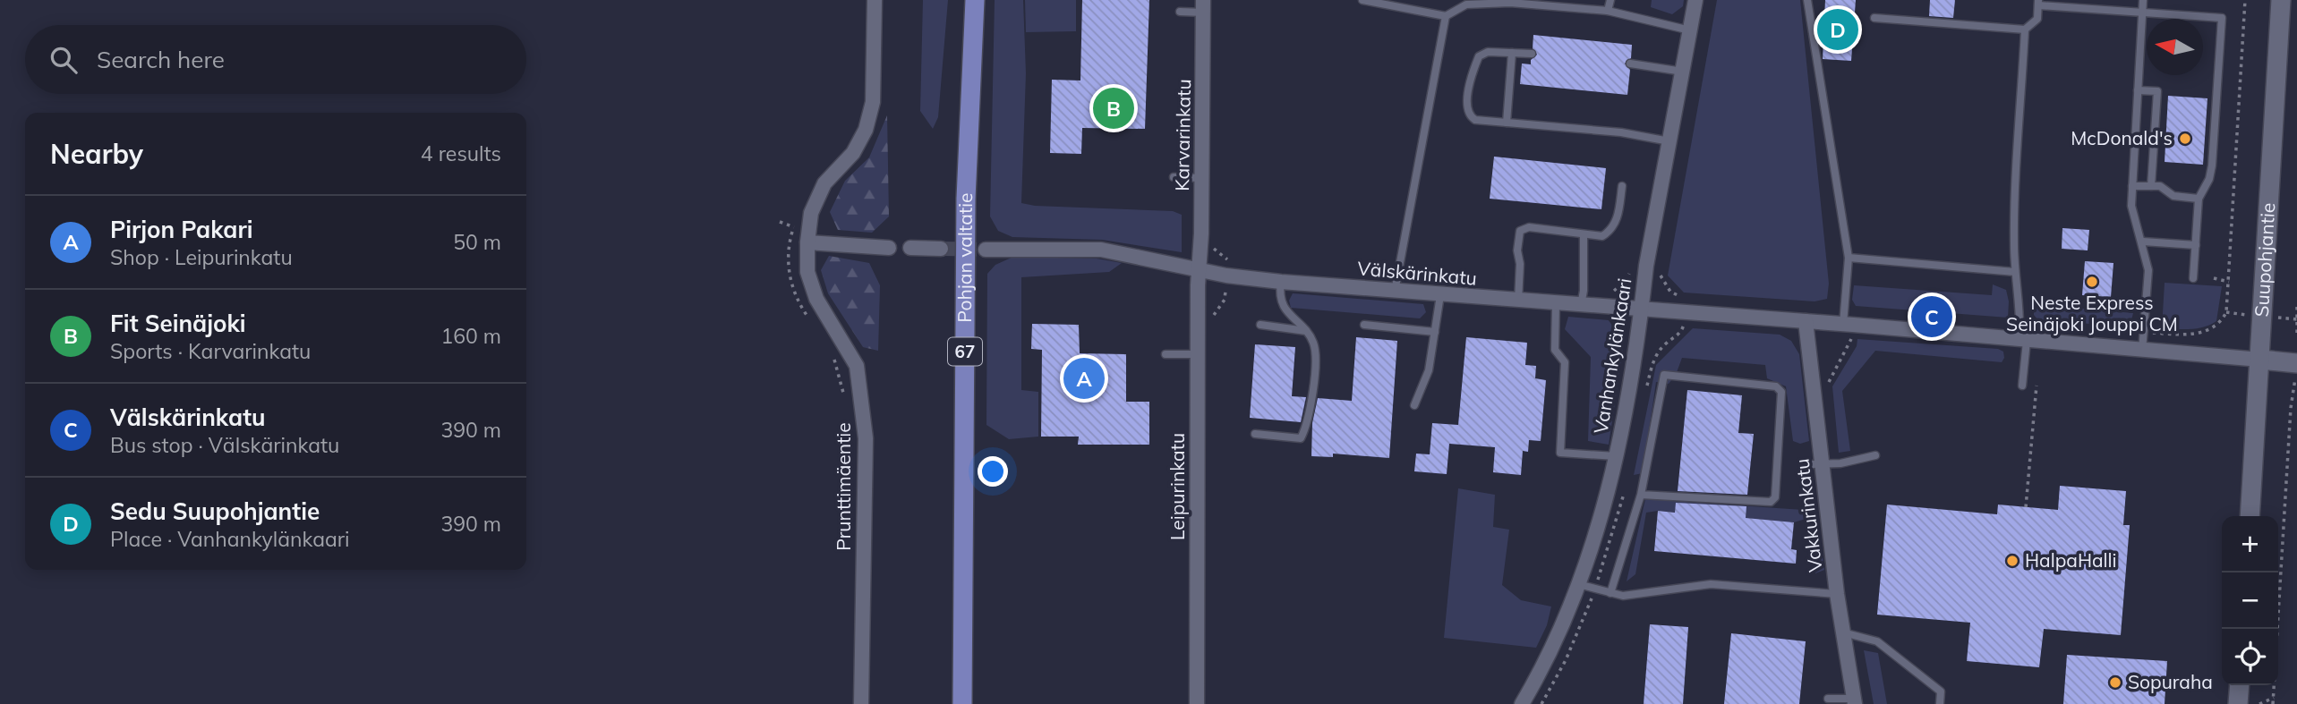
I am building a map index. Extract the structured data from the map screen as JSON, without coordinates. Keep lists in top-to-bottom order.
{
  "streets": {
    "main road": ["Pohjan valtatie", "Suupohjantie", "67"],
    "street": [
      "Karvarinkatu",
      "Välskärinkatu",
      "Vanhankylänkaari",
      "Prunttimäentie",
      "Leipurinkatu",
      "Vakkurinkatu"
    ]
  },
  "crossings": [
    ["Karvarinkatu", "Välskärinkatu"],
    ["Karvarinkatu", "Leipurinkatu"],
    ["Suupohjantie", "Välskärinkatu"],
    ["Välskärinkatu", "Vanhankylänkaari"],
    ["Välskärinkatu", "Leipurinkatu"],
    ["Välskärinkatu", "Vakkurinkatu"]
  ],
  "places": [
    "McDonald's",
    "Neste Express Seinäjoki Jouppi CM",
    "HalpaHalli",
    "Sopuraha"
  ],
  "north": "left",
  "page": {
    "pins": [
      "D",
      "B",
      "C",
      "A"
    ],
    "search": "Search here",
    "heading": ["Nearby", "4 results"],
    "list": [
      {
        "mark": "A",
        "name": "Pirjon Pakari",
        "note": "Shop · Leipurinkatu",
        "value": "50 m"
      },
      {
        "mark": "B",
        "name": "Fit Seinäjoki",
        "note": "Sports · Karvarinkatu",
        "value": "160 m"
      },
      {
        "mark": "C",
        "name": "Välskärinkatu",
        "note": "Bus stop · Välskärinkatu",
        "value": "390 m"
      },
      {
        "mark": "D",
        "name": "Sedu Suupohjantie",
        "note": "Place · Vanhankylänkaari",
        "value": "390 m"
      }
    ],
    "map_buttons": ["+", "−"]
  }
}
